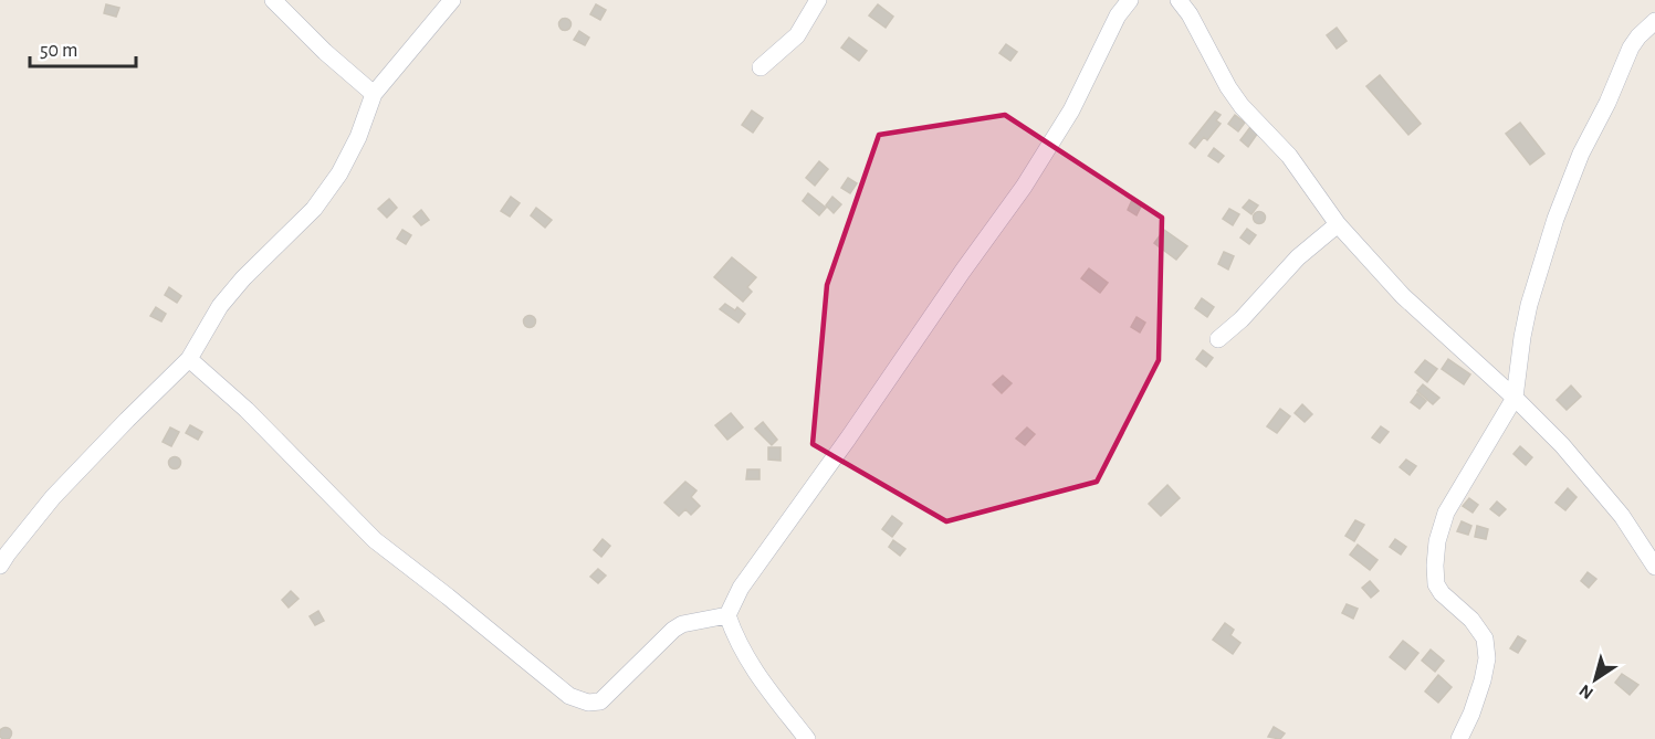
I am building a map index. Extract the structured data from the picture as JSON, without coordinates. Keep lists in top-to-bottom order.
{
  "scale_bar": "50 m",
  "north": "bottom left"
}
